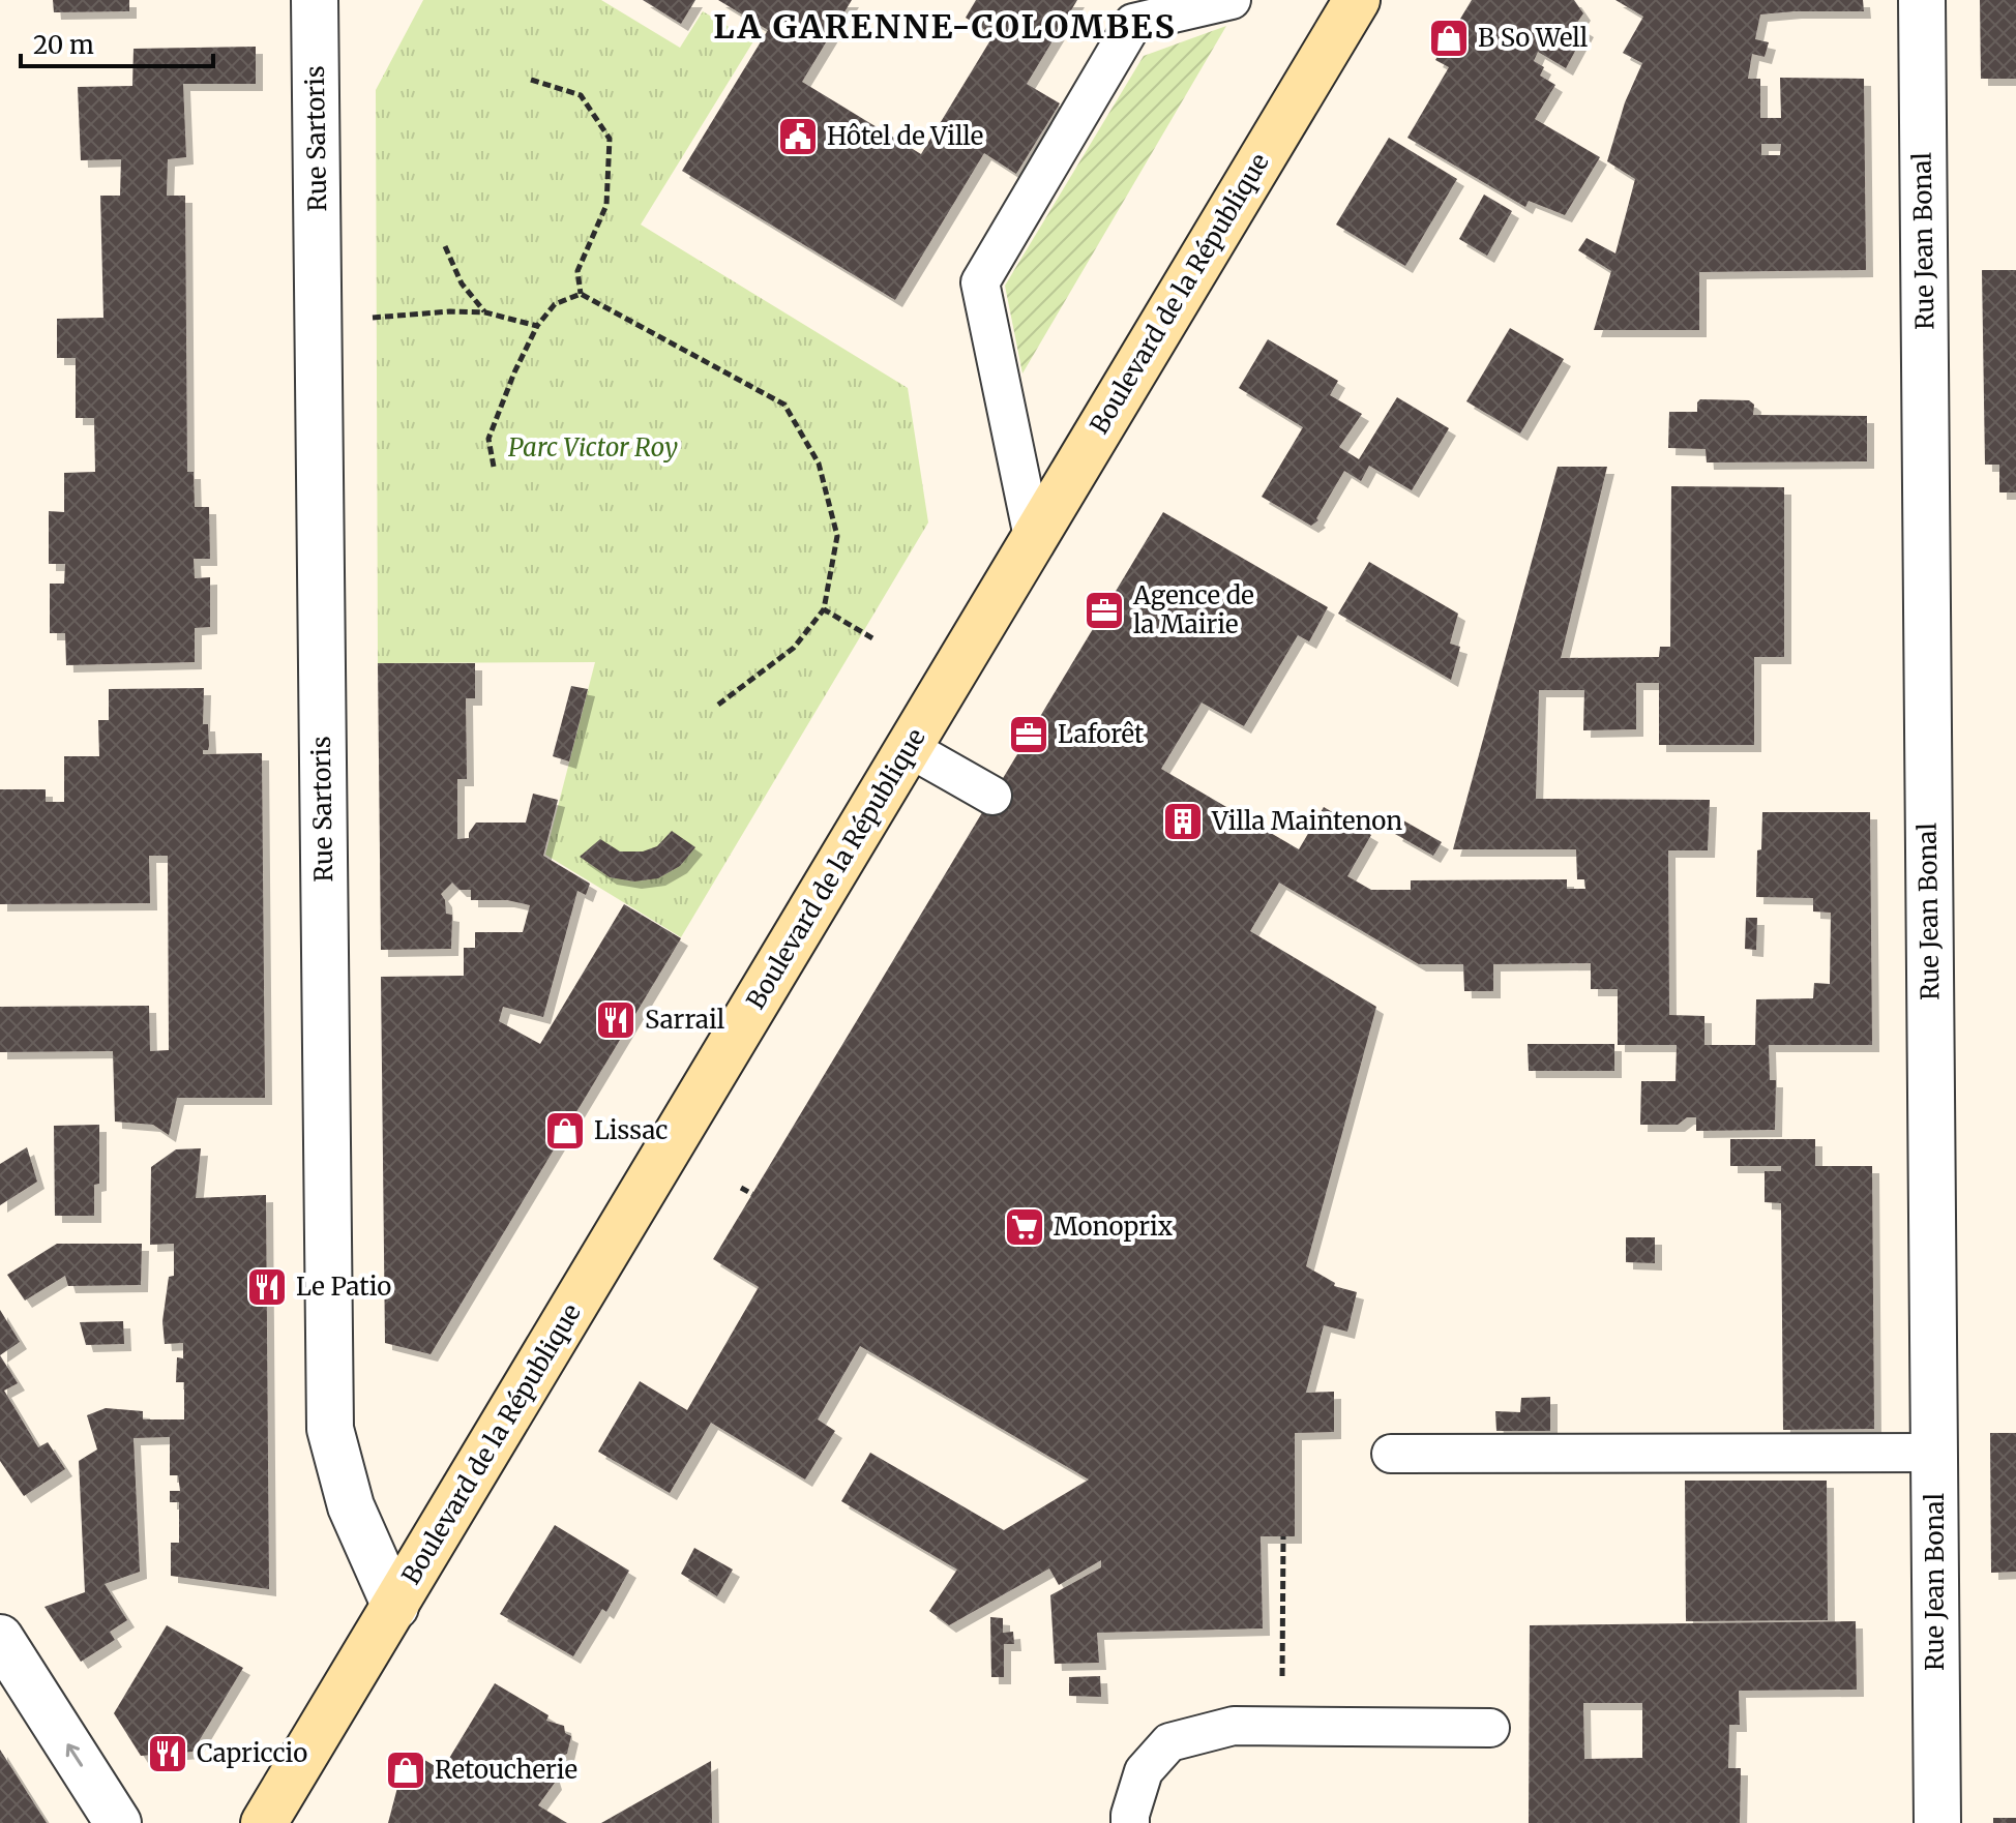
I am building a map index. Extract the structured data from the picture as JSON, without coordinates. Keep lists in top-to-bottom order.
{
  "streets": {
    "main road": ["Boulevard de la République"],
    "street": ["Rue Sartoris", "Rue Jean Bonal"]
  },
  "crossings": [
    ["Rue Sartoris", "Boulevard de la République"]
  ],
  "districts": ["LA GARENNE-COLOMBES"],
  "parks": ["Parc Victor Roy"],
  "places": {
    "shop": ["B So Well", "Lissac", "Retoucherie"],
    "public building": ["Hôtel de Ville"],
    "office": ["Agence de la Mairie", "Laforêt"],
    "building": ["Villa Maintenon"],
    "restaurant": ["Sarrail", "Le Patio", "Capriccio"],
    "supermarket": ["Monoprix"]
  },
  "scale_bar": "20 m"
}
